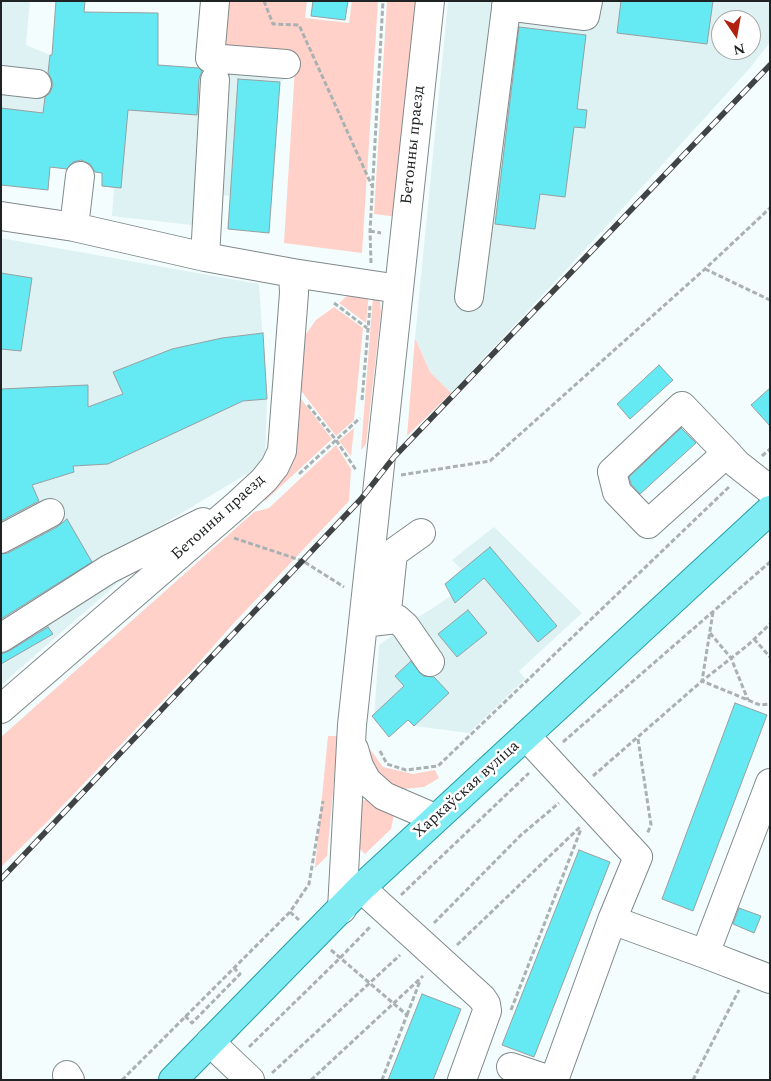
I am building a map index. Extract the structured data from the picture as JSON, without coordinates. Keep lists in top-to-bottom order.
{
  "streets": {
    "main road": ["Харкаўская вуліца"],
    "street": ["Бетонны праезд"]
  },
  "crossings": [
    ["Бетонны праезд", "Харкаўская вуліца"]
  ],
  "north": "bottom"
}
